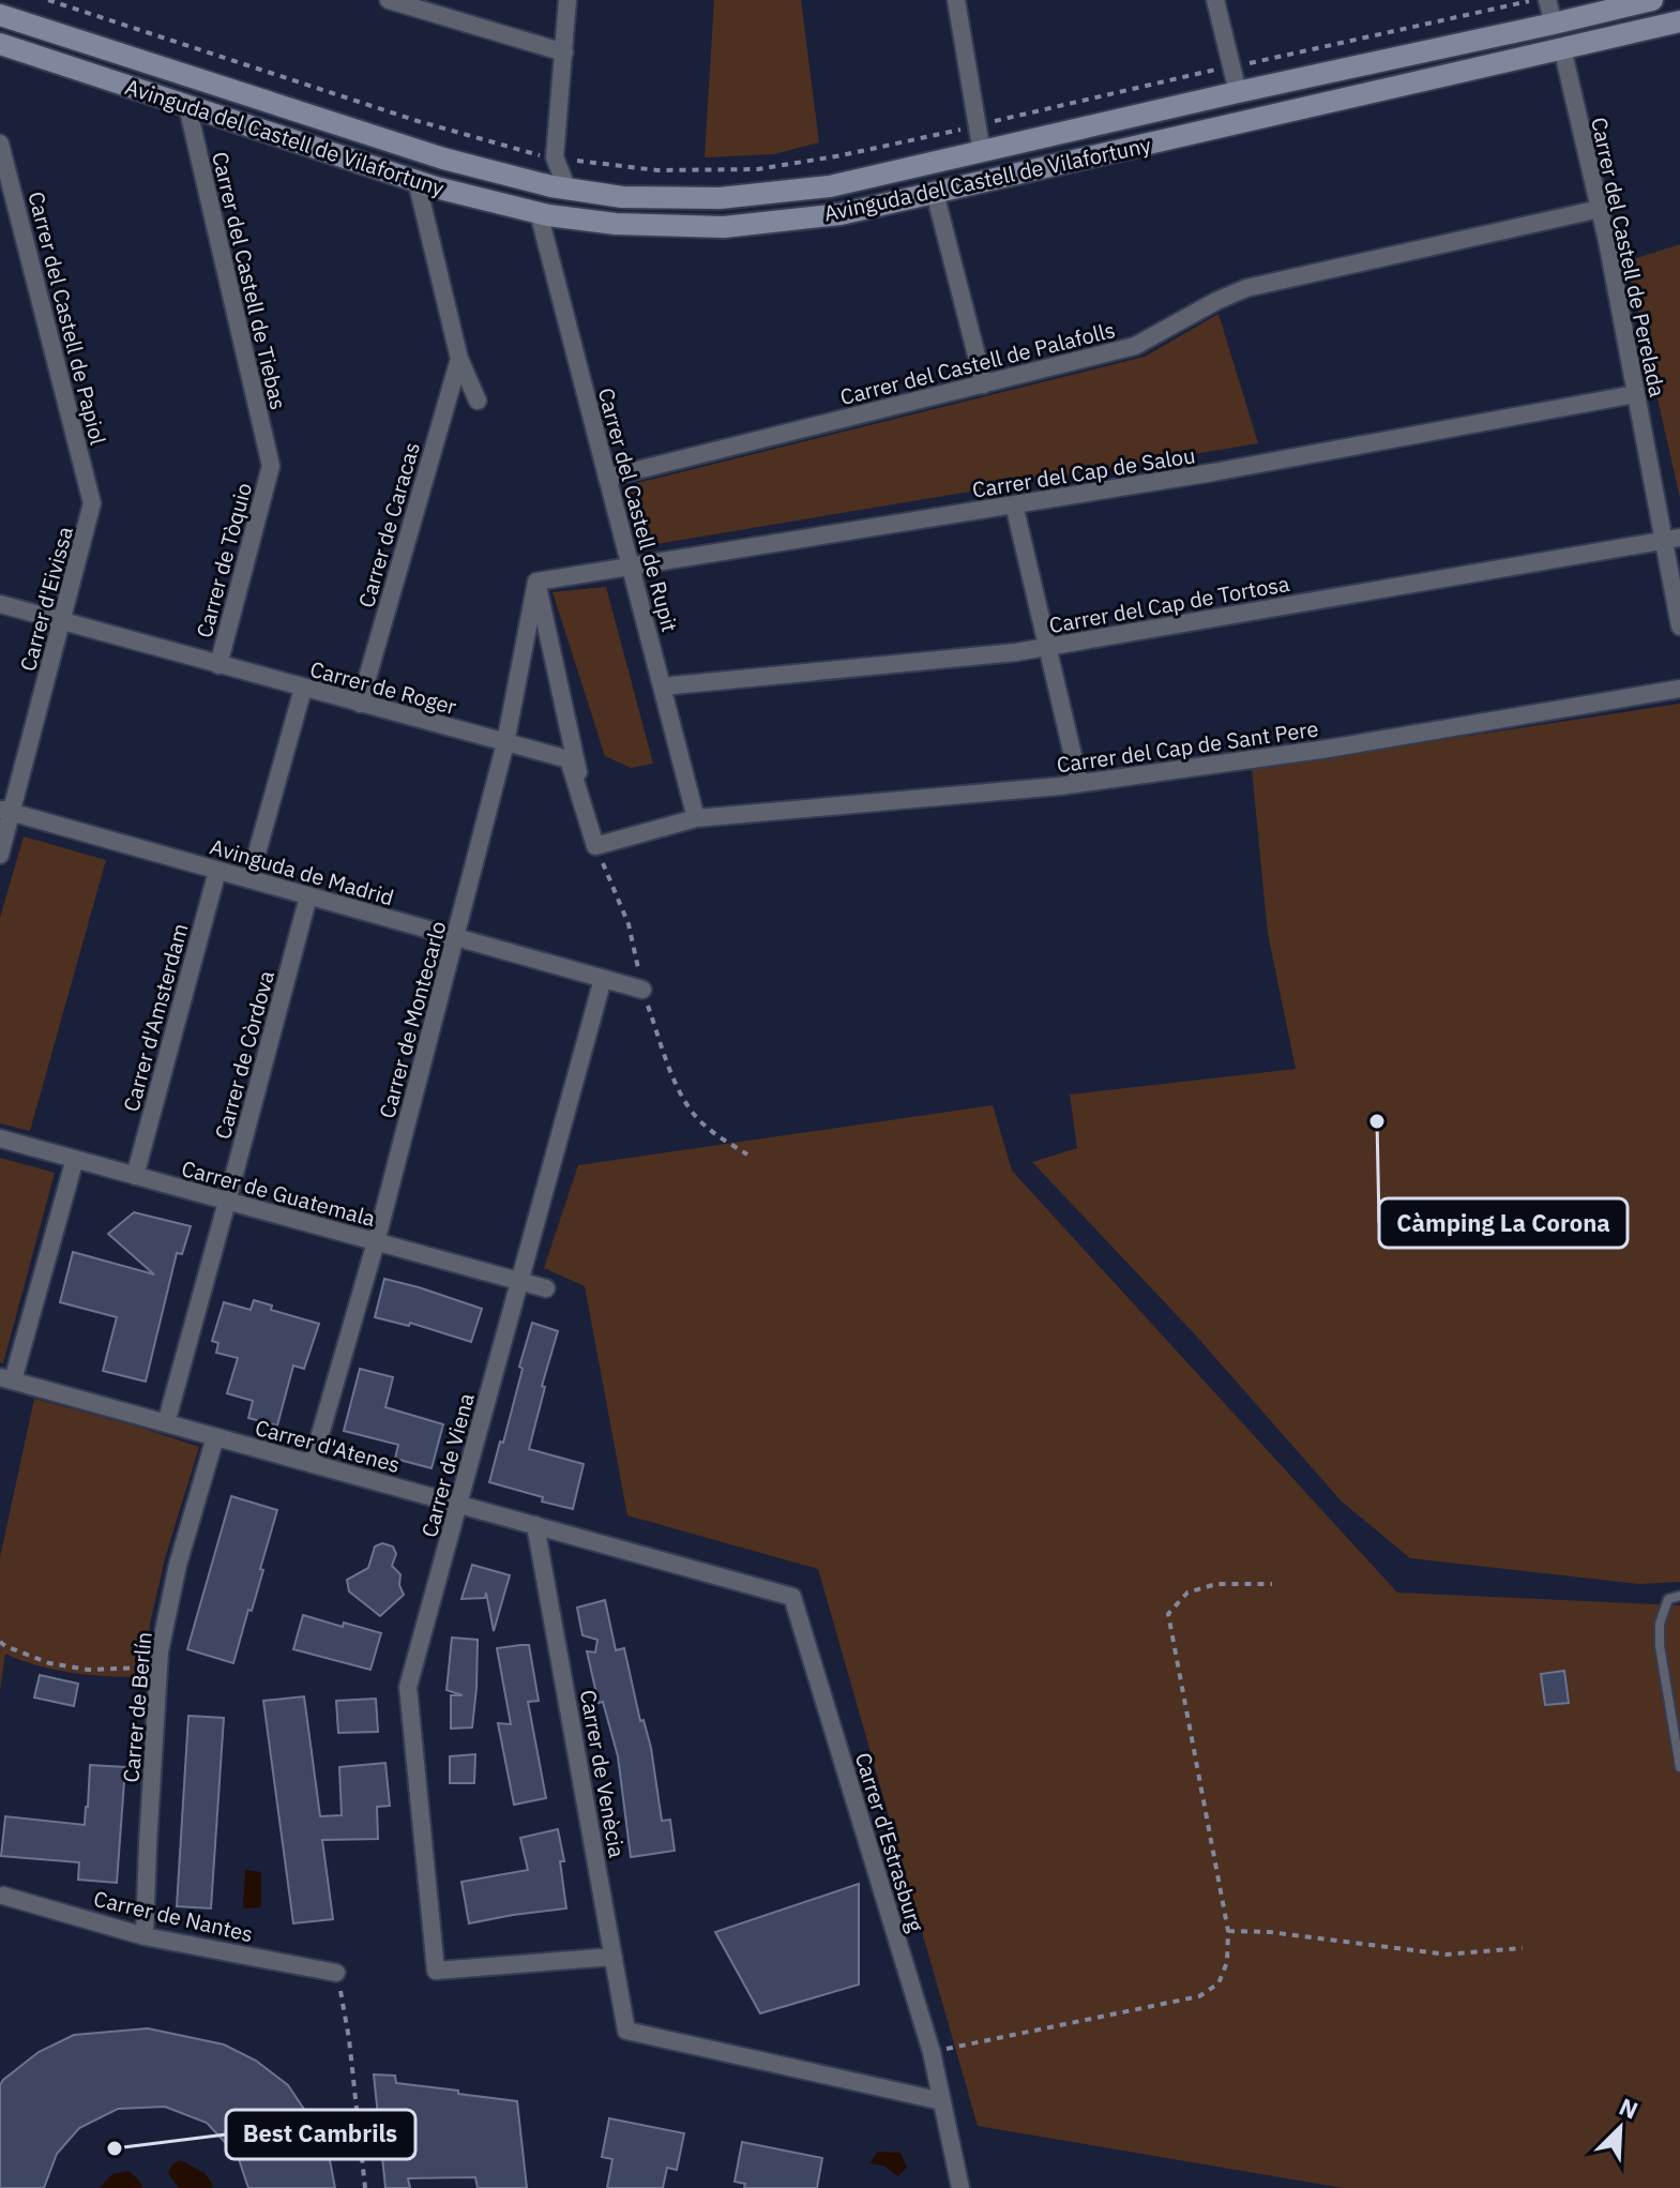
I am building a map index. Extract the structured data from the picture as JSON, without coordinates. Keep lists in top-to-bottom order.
{
  "streets": {
    "street": [
      "Avinguda del Castell de Vilafortuny",
      "Carrer del Castell de Perelada",
      "Carrer del Castell de Tiebas",
      "Carrer del Castell de Papiol",
      "Carrer del Castell de Palafolls",
      "Carrer del Cap de Salou",
      "Carrer del Castell de Rupit",
      "Carrer de Caracas",
      "Carrer de Tòquio",
      "Carrer d'Eivissa",
      "Carrer del Cap de Tortosa",
      "Carrer de Roger",
      "Carrer del Cap de Sant Pere",
      "Avinguda de Madrid",
      "Carrer d'Amsterdam",
      "Carrer de Montecarlo",
      "Carrer de Còrdova",
      "Carrer de Guatemala",
      "Carrer d'Atenes",
      "Carrer de Viena",
      "Carrer de Berlín",
      "Carrer de Venècia",
      "Carrer d'Estrasburg",
      "Carrer de Nantes"
    ]
  },
  "crossings": [
    ["Avinguda del Castell de Vilafortuny", "Carrer del Castell de Perelada"],
    ["Avinguda del Castell de Vilafortuny", "Carrer del Castell de Tiebas"],
    ["Avinguda del Castell de Vilafortuny", "Carrer del Castell de Rupit"],
    ["Carrer del Castell de Perelada", "Carrer del Castell de Palafolls"],
    ["Carrer del Castell de Perelada", "Carrer del Cap de Salou"],
    ["Carrer del Castell de Perelada", "Carrer del Cap de Tortosa"],
    ["Carrer del Castell de Tiebas", "Carrer de Tòquio"],
    ["Carrer del Castell de Papiol", "Carrer d'Eivissa"],
    ["Carrer del Castell de Palafolls", "Carrer del Castell de Rupit"],
    ["Carrer del Cap de Salou", "Carrer del Castell de Rupit"],
    ["Carrer del Cap de Salou", "Carrer de Montecarlo"],
    ["Carrer del Castell de Rupit", "Carrer del Cap de Tortosa"],
    ["Carrer del Castell de Rupit", "Carrer del Cap de Sant Pere"],
    ["Carrer de Caracas", "Carrer de Roger"],
    ["Carrer de Tòquio", "Carrer de Roger"],
    ["Carrer d'Eivissa", "Carrer de Roger"],
    ["Carrer d'Eivissa", "Avinguda de Madrid"],
    ["Carrer de Roger", "Carrer de Montecarlo"],
    ["Avinguda de Madrid", "Carrer d'Amsterdam"],
    ["Avinguda de Madrid", "Carrer de Montecarlo"],
    ["Avinguda de Madrid", "Carrer de Còrdova"],
    ["Avinguda de Madrid", "Carrer de Viena"],
    ["Carrer d'Amsterdam", "Carrer de Guatemala"],
    ["Carrer de Montecarlo", "Carrer de Guatemala"],
    ["Carrer de Montecarlo", "Carrer d'Atenes"],
    ["Carrer de Còrdova", "Carrer de Guatemala"],
    ["Carrer de Còrdova", "Carrer d'Atenes"],
    ["Carrer de Guatemala", "Carrer de Viena"],
    ["Carrer d'Atenes", "Carrer de Viena"],
    ["Carrer d'Atenes", "Carrer de Berlín"],
    ["Carrer d'Atenes", "Carrer de Venècia"],
    ["Carrer d'Atenes", "Carrer d'Estrasburg"],
    ["Carrer de Viena", "Carrer de Venècia"],
    ["Carrer de Berlín", "Carrer de Nantes"],
    ["Carrer de Venècia", "Carrer d'Estrasburg"]
  ],
  "places": ["Càmping La Corona", "Best Cambrils"],
  "north": "top right"
}
